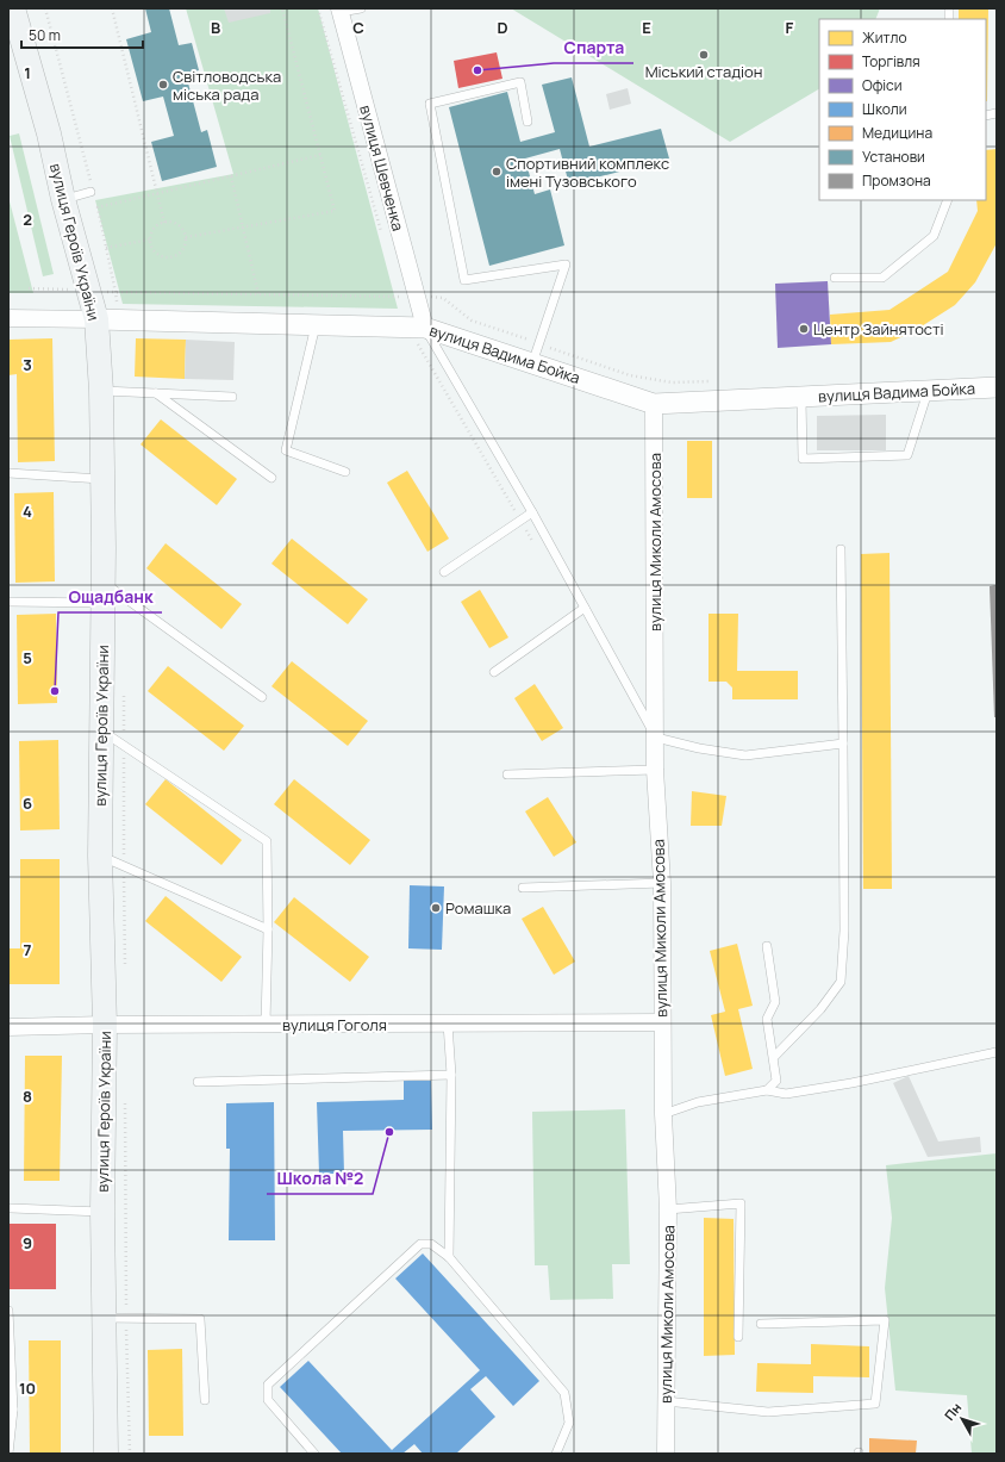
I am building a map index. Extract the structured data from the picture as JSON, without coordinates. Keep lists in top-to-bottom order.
{
  "streets": {
    "main road": ["вулиця Героїв України"],
    "street": [
      "вулиця Шевченка",
      "вулиця Вадима Бойка",
      "вулиця Миколи Амосова",
      "вулиця Гоголя"
    ]
  },
  "crossings": [
    ["вулиця Шевченка", "вулиця Вадима Бойка"],
    ["вулиця Героїв України", "вулиця Вадима Бойка"],
    ["вулиця Героїв України", "вулиця Гоголя"],
    ["вулиця Вадима Бойка", "вулиця Миколи Амосова"],
    ["вулиця Миколи Амосова", "вулиця Гоголя"]
  ],
  "places": [
    "Міський стадіон",
    "Спарта",
    "Світловодська міська рада",
    "Спортивний комплекс імені Тузовського",
    "Центр Зайнятості",
    "Ощадбанк",
    "Ромашка",
    "Школа №2"
  ],
  "legend": [
    "Житло",
    "Торгівля",
    "Офіси",
    "Школи",
    "Медицина",
    "Установи",
    "Промзона"
  ],
  "scale_bar": "50 m",
  "north": "top left",
  "grid": {
    "columns": [
      "B",
      "C",
      "D",
      "E",
      "F"
    ],
    "rows": [
      "1",
      "2",
      "3",
      "4",
      "5",
      "6",
      "7",
      "8",
      "9",
      "10"
    ]
  }
}
